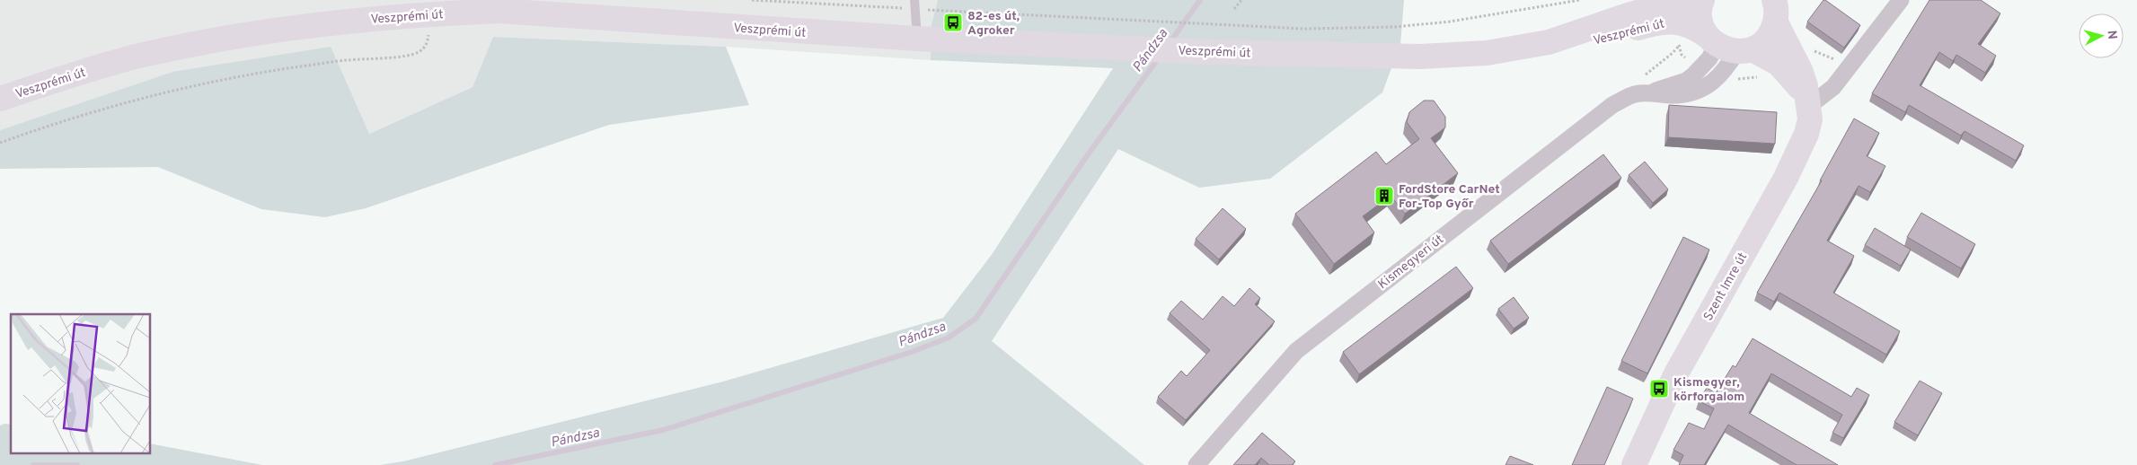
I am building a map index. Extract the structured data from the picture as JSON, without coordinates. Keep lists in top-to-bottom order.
{
  "streets": {
    "main road": ["Veszprémi út", "Szent Imre út"],
    "street": ["Kismegyeri út"]
  },
  "crossings": [
    ["Veszprémi út", "Kismegyeri út"]
  ],
  "water": ["Pándzsa"],
  "places": {
    "bus stop": ["82-es út, Agroker", "Kismegyer, körforgalom"],
    "building": ["FordStore CarNet For-Top Győr"]
  },
  "north": "right"
}
